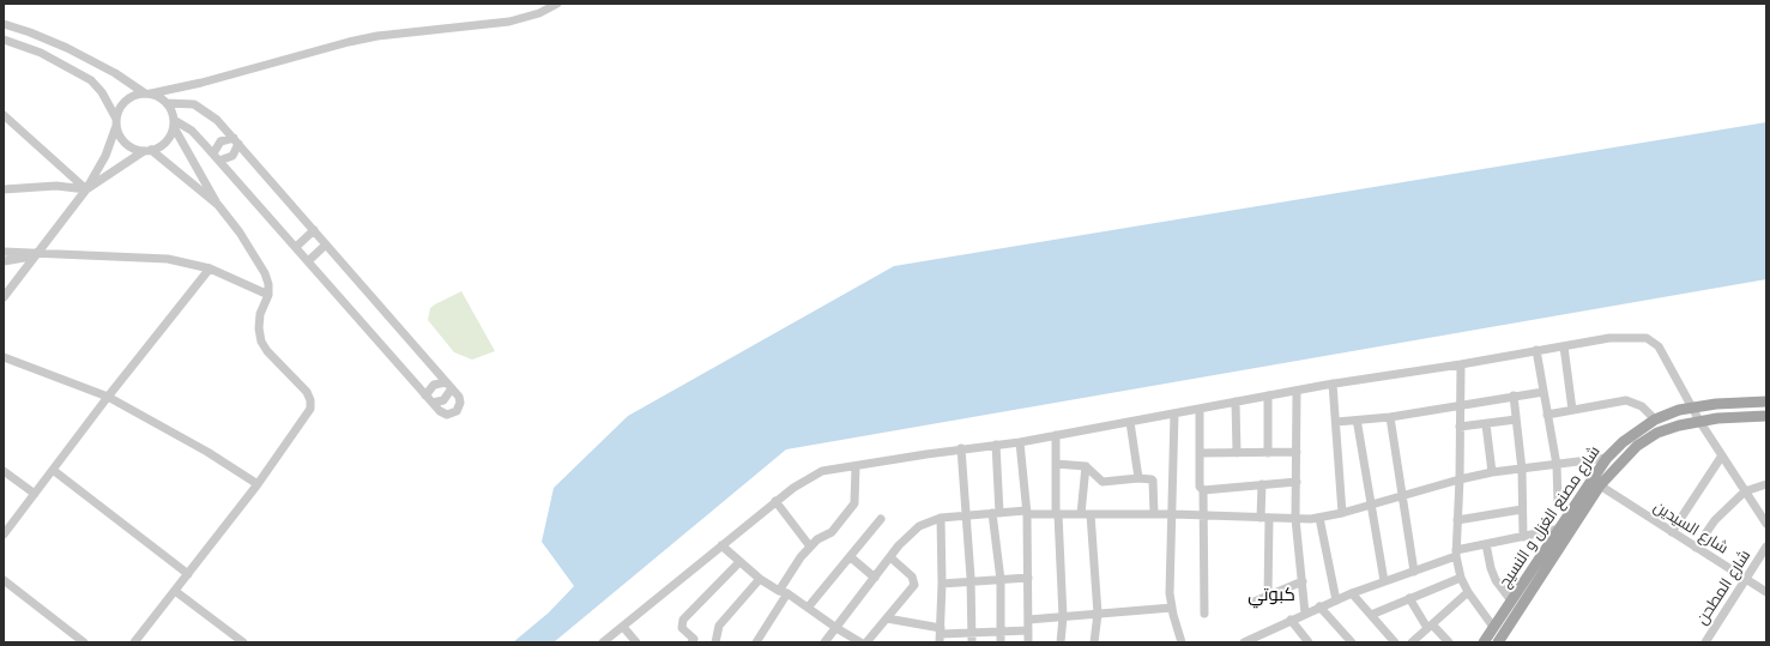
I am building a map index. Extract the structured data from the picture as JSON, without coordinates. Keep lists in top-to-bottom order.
{
  "streets": {
    "main road": ["شارع مصنع الغزل و النسيج"],
    "street": ["شارع السيدين", "شارع المطحن"]
  },
  "crossings": [
    ["شارع مصنع الغزل و النسيج", "شارع السيدين"],
    ["شارع السيدين", "شارع المطحن"]
  ],
  "districts": ["كبوتي"]
}
